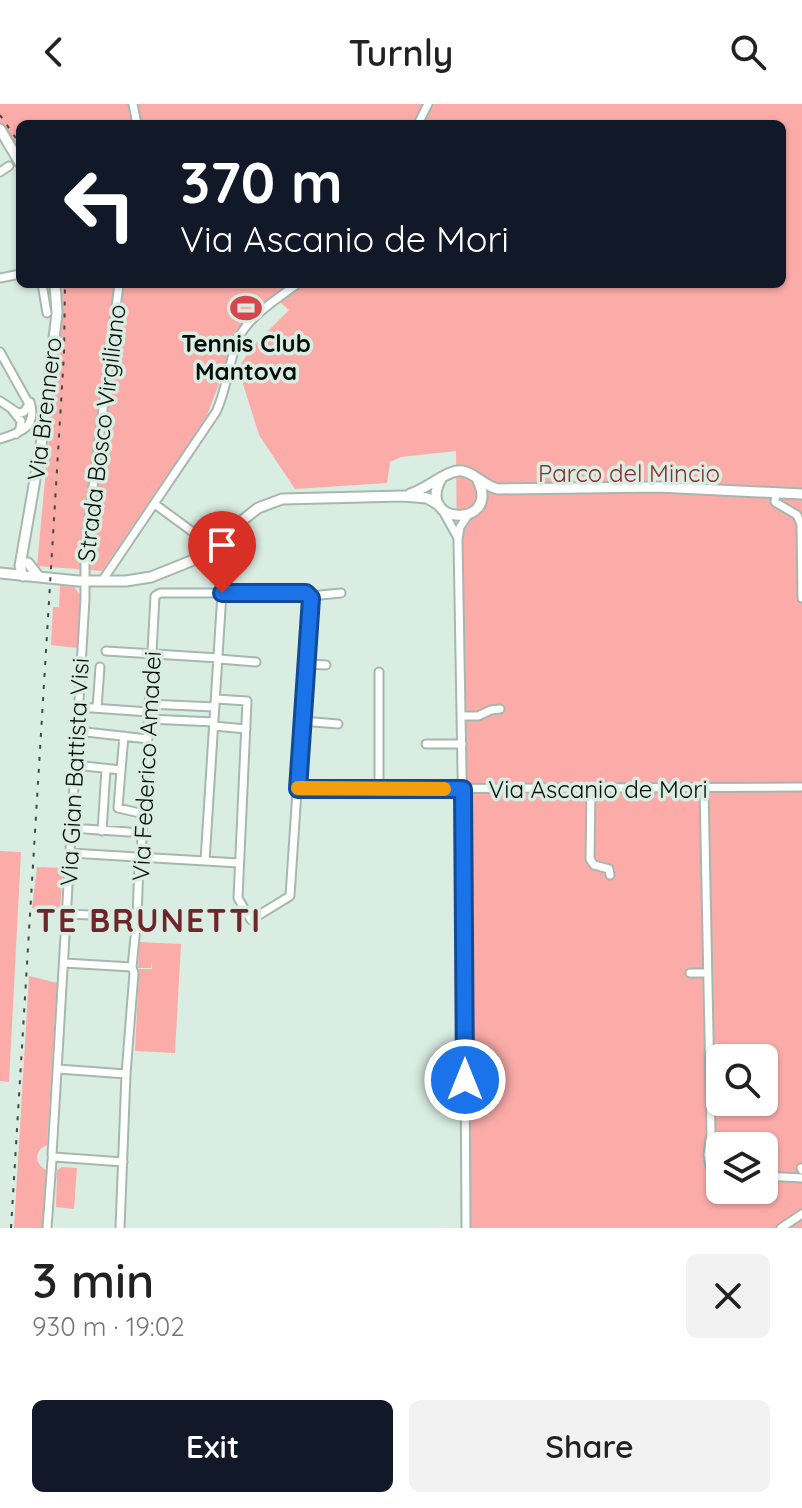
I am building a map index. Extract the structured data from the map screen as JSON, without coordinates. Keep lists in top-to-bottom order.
{
  "streets": {
    "main road": ["Via Brennero"],
    "street": [
      "Strada Bosco Virgiliano",
      "Via Federico Amadei",
      "Via Gian Battista Visi",
      "Via Ascanio de Mori"
    ]
  },
  "crossings": [
    ["Strada Bosco Virgiliano", "Via Gian Battista Visi"]
  ],
  "districts": ["TE BRUNETTI"],
  "parks": ["Parco del Mincio"],
  "places": {
    "sports": ["Tennis Club Mantova"]
  },
  "page": {
    "header": "Turnly",
    "turn": ["370 m", "Via Ascanio de Mori"],
    "heading": ["3 min", "930 m · 19:02"],
    "buttons": ["Exit", "Share"]
  }
}
